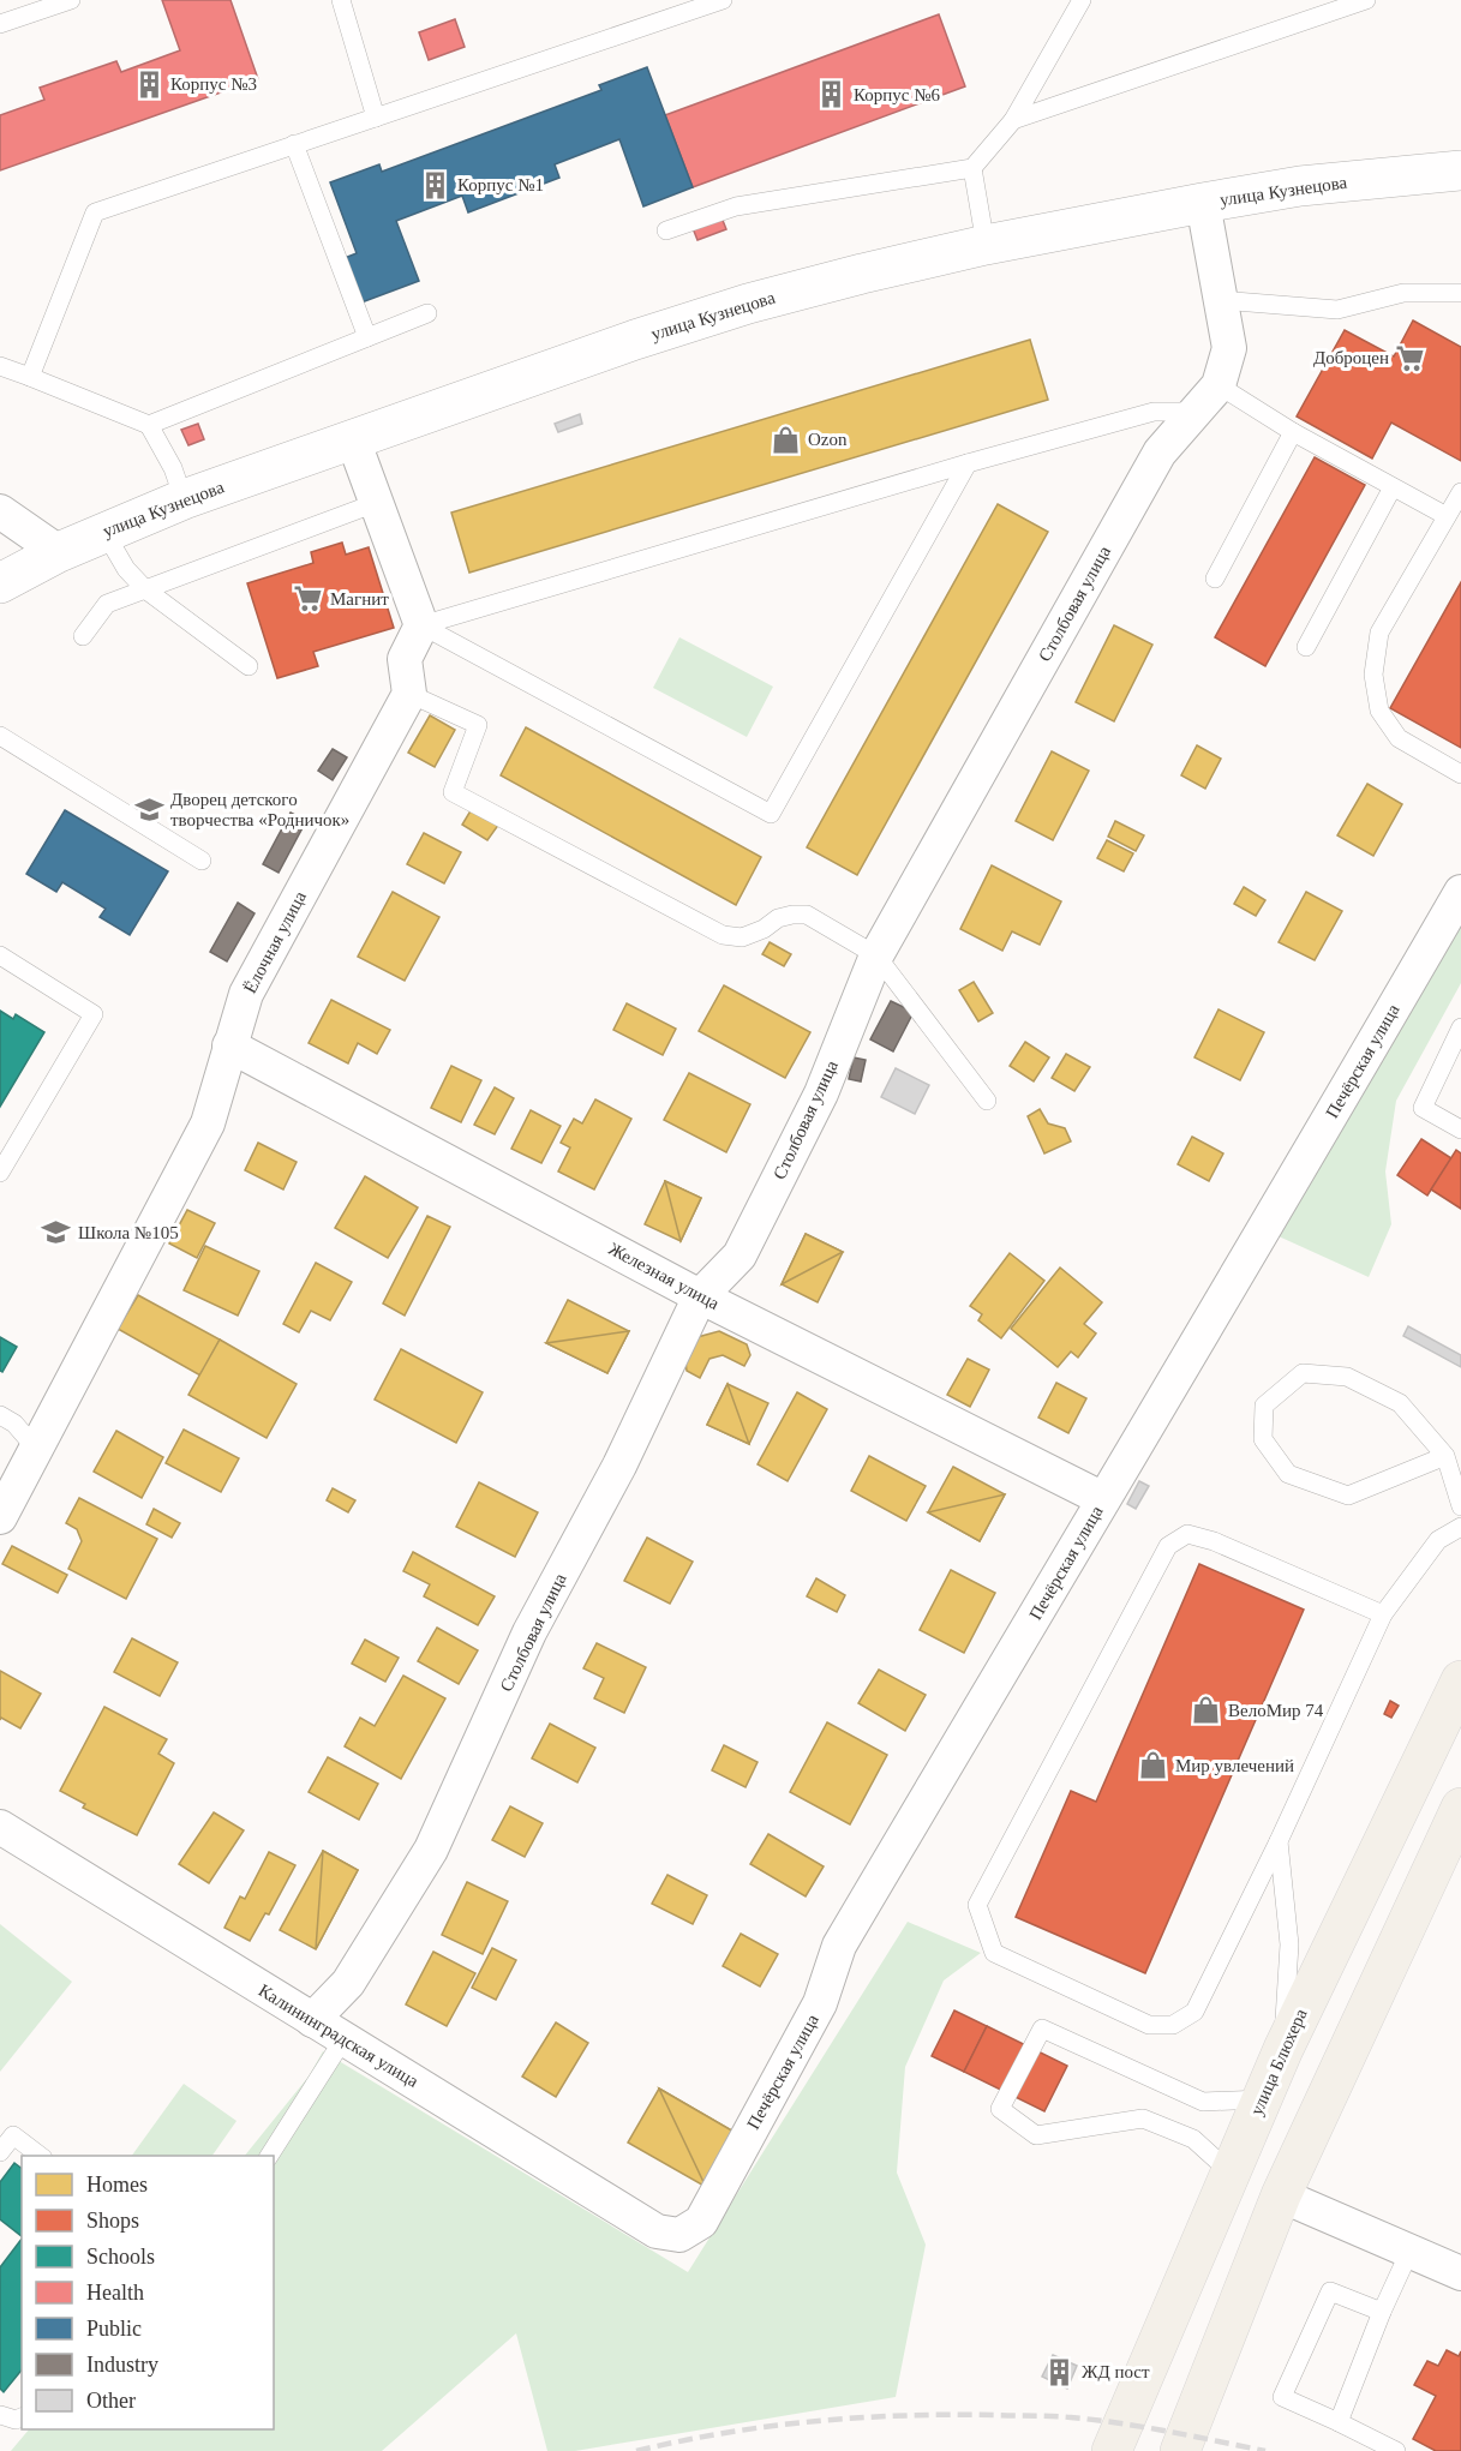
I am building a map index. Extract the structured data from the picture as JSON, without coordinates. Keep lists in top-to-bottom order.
{
  "streets": {
    "main road": ["улица Блюхера"],
    "street": [
      "улица Кузнецова",
      "Столбовая улица",
      "Ёлочная улица",
      "Печёрская улица",
      "Железная улица",
      "Калининградская улица"
    ]
  },
  "crossings": [
    ["улица Кузнецова", "Столбовая улица"],
    ["Столбовая улица", "Железная улица"],
    ["Столбовая улица", "Калининградская улица"],
    ["Ёлочная улица", "Железная улица"],
    ["Печёрская улица", "Железная улица"],
    ["Печёрская улица", "Калининградская улица"]
  ],
  "places": {
    "building": [
      "Корпус №3",
      "Корпус №6",
      "Корпус №1",
      "ЖД пост"
    ],
    "supermarket": ["Доброцен", "Магнит"],
    "shop": ["Ozon", "ВелоМир 74", "Мир увлечений"],
    "school or university": ["Дворец детского творчества «Родничок»", "Школа №105"]
  },
  "legend": [
    "Homes",
    "Shops",
    "Schools",
    "Health",
    "Public",
    "Industry",
    "Other"
  ]
}
